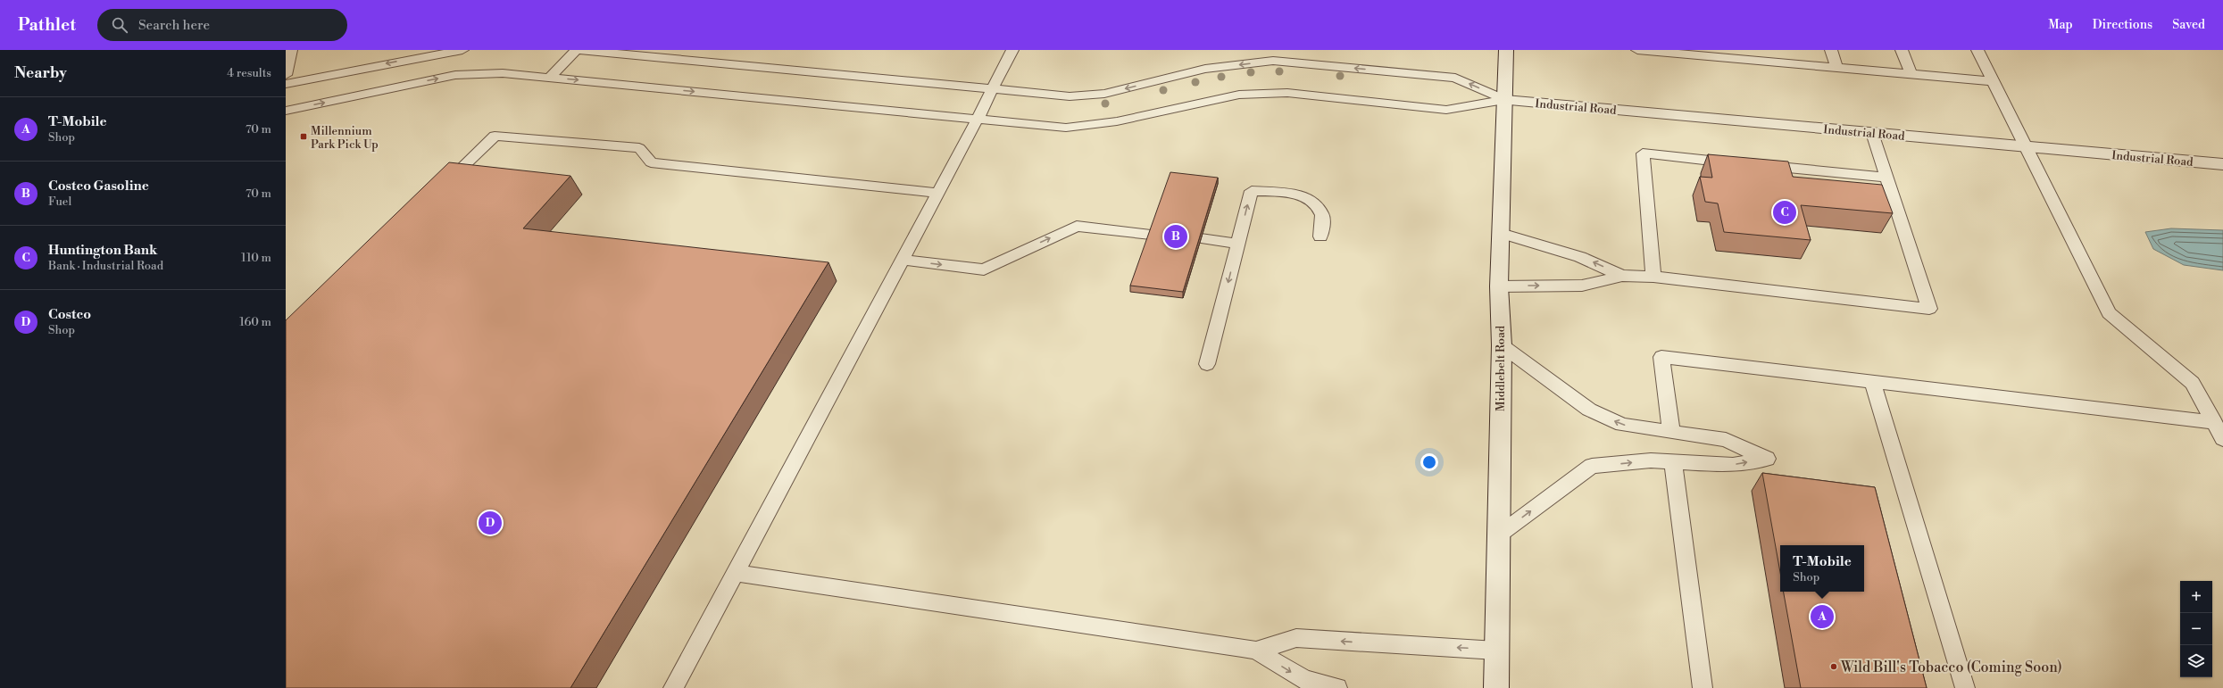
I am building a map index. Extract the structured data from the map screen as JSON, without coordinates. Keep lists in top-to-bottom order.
{
  "streets": {
    "main road": ["Industrial Road", "Middlebelt Road"]
  },
  "crossings": [
    ["Industrial Road", "Middlebelt Road"]
  ],
  "places": {
    "transit": ["Millennium Park Pick Up"],
    "other": ["Wild Bill's Tobacco (Coming Soon)"]
  },
  "page": {
    "header": "Pathlet",
    "search": "Search here",
    "nav": ["Map", "Directions", "Saved"],
    "heading": ["Nearby", "4 results"],
    "list": [
      {
        "mark": "A",
        "name": "T-Mobile",
        "note": "Shop",
        "value": "70 m"
      },
      {
        "mark": "B",
        "name": "Costco Gasoline",
        "note": "Fuel",
        "value": "70 m"
      },
      {
        "mark": "C",
        "name": "Huntington Bank",
        "note": "Bank · Industrial Road",
        "value": "110 m"
      },
      {
        "mark": "D",
        "name": "Costco",
        "note": "Shop",
        "value": "160 m"
      }
    ],
    "pins": [
      "C",
      "B",
      "D",
      "A"
    ],
    "popup": ["T-Mobile", "Shop"],
    "map_buttons": ["+", "−"]
  }
}
